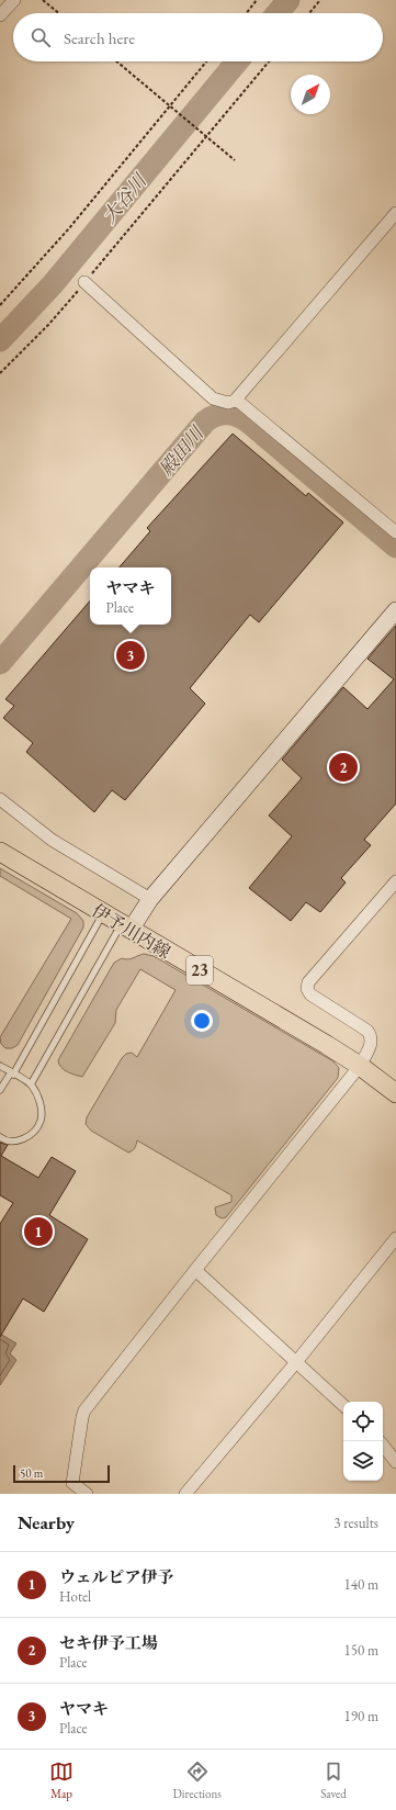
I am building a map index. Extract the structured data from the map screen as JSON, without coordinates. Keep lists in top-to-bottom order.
{
  "streets": {
    "main road": ["伊予川内線", "23"]
  },
  "water": ["大谷川", "殿田川"],
  "scale_bar": "50 m",
  "north": "top right",
  "page": {
    "search": "Search here",
    "popup": ["ヤマキ", "Place"],
    "pins": ["3", "2", "1"],
    "scale": "50 m",
    "heading": ["Nearby", "3 results"],
    "list": [
      {
        "mark": "1",
        "name": "ウェルピア伊予",
        "note": "Hotel",
        "value": "140 m"
      },
      {
        "mark": "2",
        "name": "セキ伊予工場",
        "note": "Place",
        "value": "150 m"
      },
      {
        "mark": "3",
        "name": "ヤマキ",
        "note": "Place",
        "value": "190 m"
      }
    ],
    "nav": ["Map", "Directions", "Saved"]
  }
}
